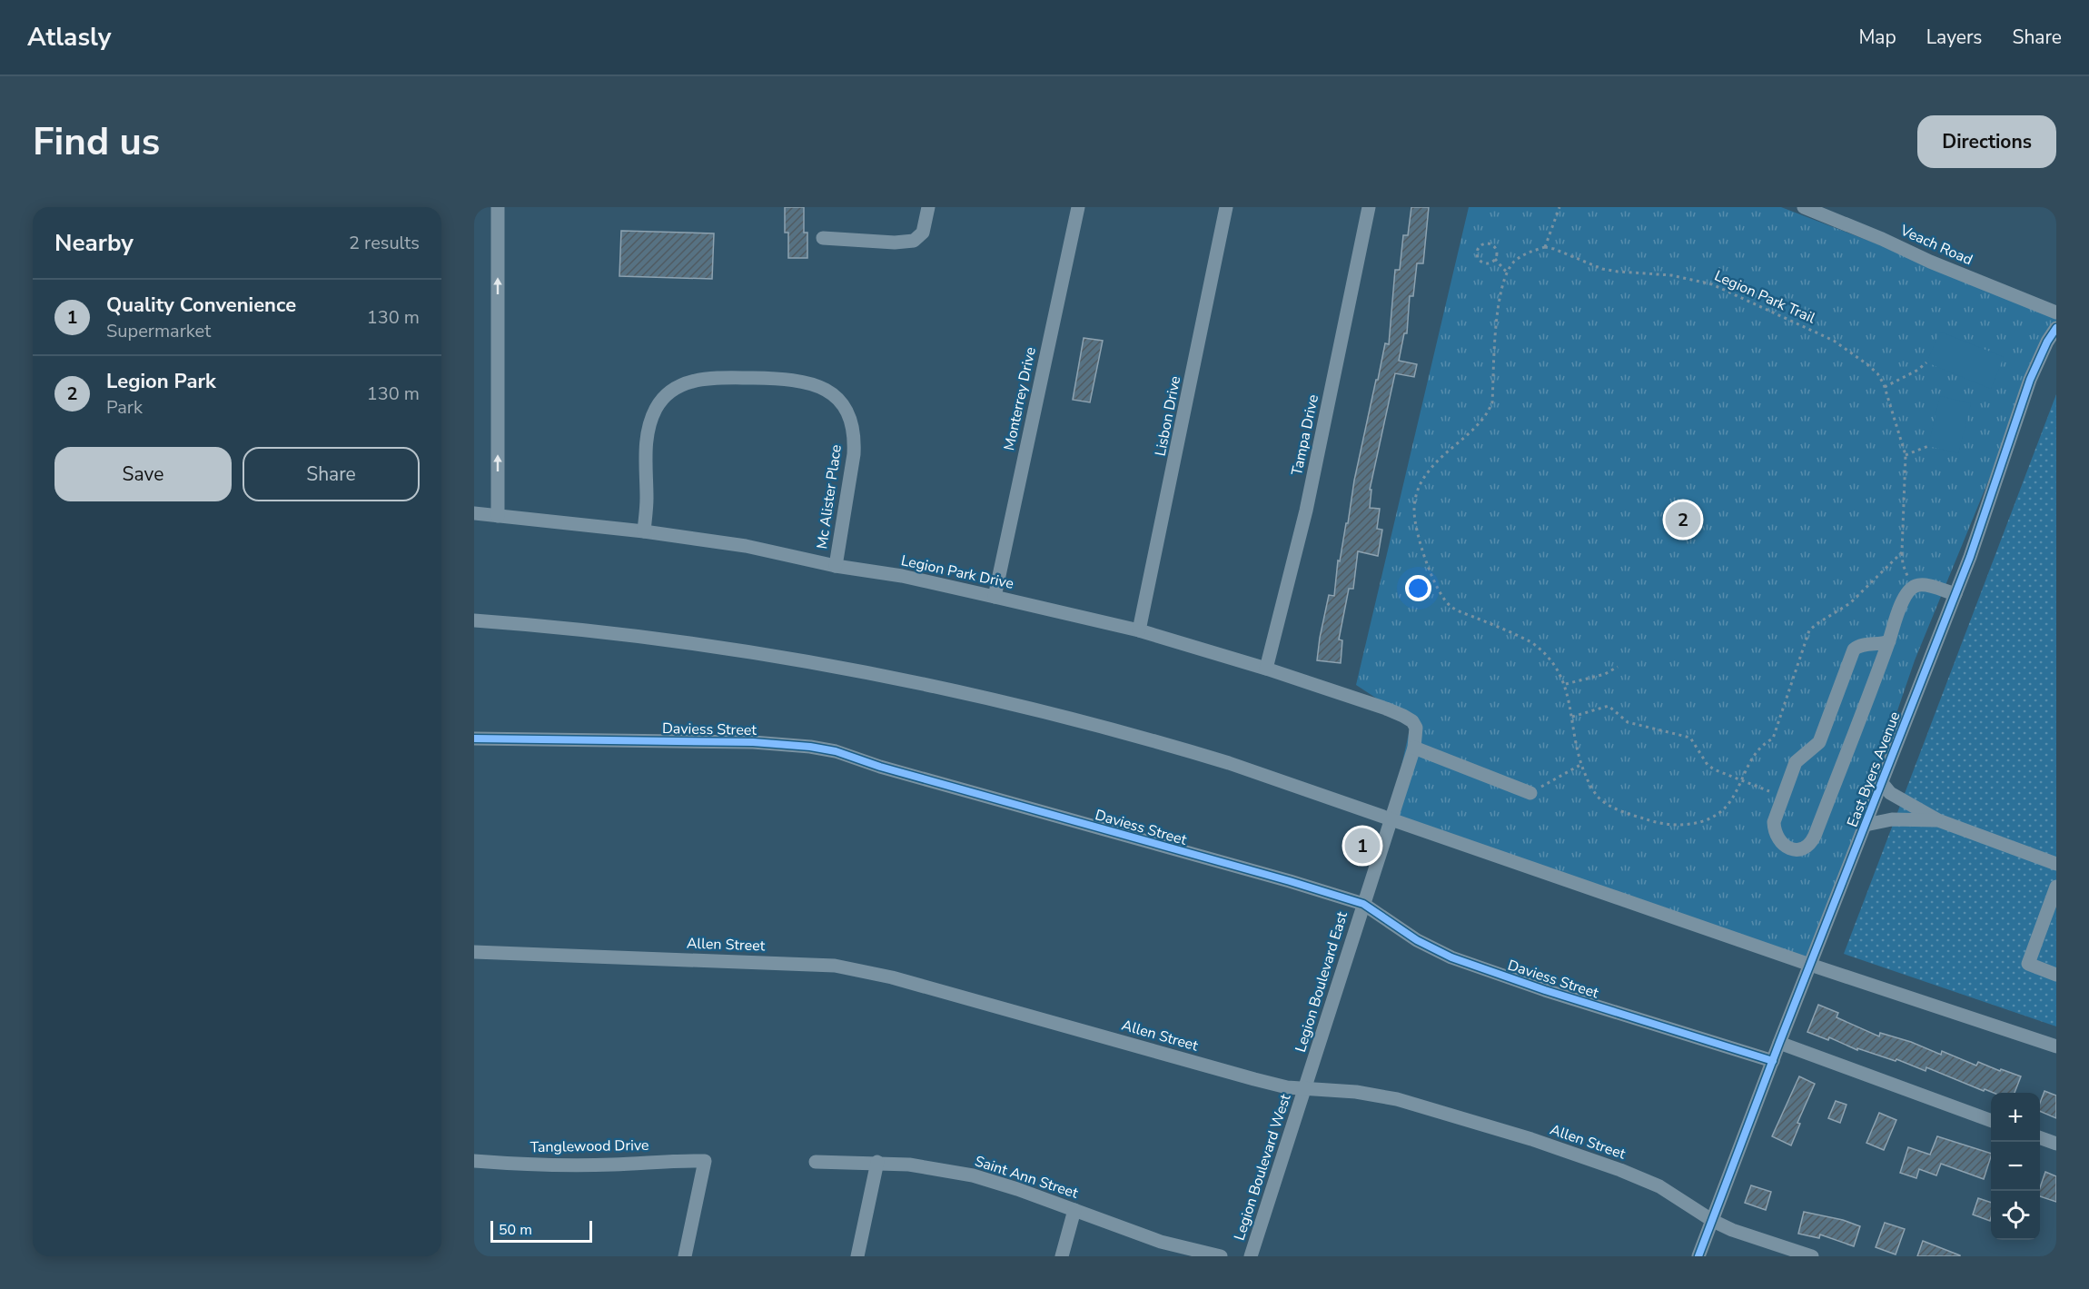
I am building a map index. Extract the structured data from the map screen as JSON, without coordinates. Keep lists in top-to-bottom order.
{
  "streets": {
    "street": [
      "Veach Road",
      "Monterrey Drive",
      "Lisbon Drive",
      "Tampa Drive",
      "Mc Alister Place",
      "Legion Park Drive",
      "Daviess Street",
      "East Byers Avenue",
      "Allen Street",
      "Legion Boulevard East",
      "Tanglewood Drive",
      "Legion Boulevard West",
      "Saint Ann Street"
    ],
    "path": ["Legion Park Trail"]
  },
  "crossings": [
    ["Monterrey Drive", "Legion Park Drive"],
    ["Lisbon Drive", "Legion Park Drive"],
    ["Tampa Drive", "Legion Park Drive"],
    ["Mc Alister Place", "Legion Park Drive"],
    ["Legion Park Drive", "Legion Boulevard East"],
    ["Daviess Street", "East Byers Avenue"],
    ["Daviess Street", "Legion Boulevard East"],
    ["East Byers Avenue", "Allen Street"],
    ["Allen Street", "Legion Boulevard East"],
    ["Allen Street", "Legion Boulevard West"],
    ["Legion Boulevard East", "Legion Boulevard West"]
  ],
  "scale_bar": "50 m",
  "page": {
    "header": "Atlasly",
    "nav": ["Map", "Layers", "Share"],
    "buttons": [
      "Directions",
      ["Save", "Share"]
    ],
    "title": "Find us",
    "heading": ["Nearby", "2 results"],
    "list": [
      {
        "mark": "1",
        "name": "Quality Convenience",
        "note": "Supermarket",
        "value": "130 m"
      },
      {
        "mark": "2",
        "name": "Legion Park",
        "note": "Park",
        "value": "130 m"
      }
    ],
    "pins": ["2", "1"],
    "map_buttons": ["+", "−"],
    "scale": "50 m"
  }
}
